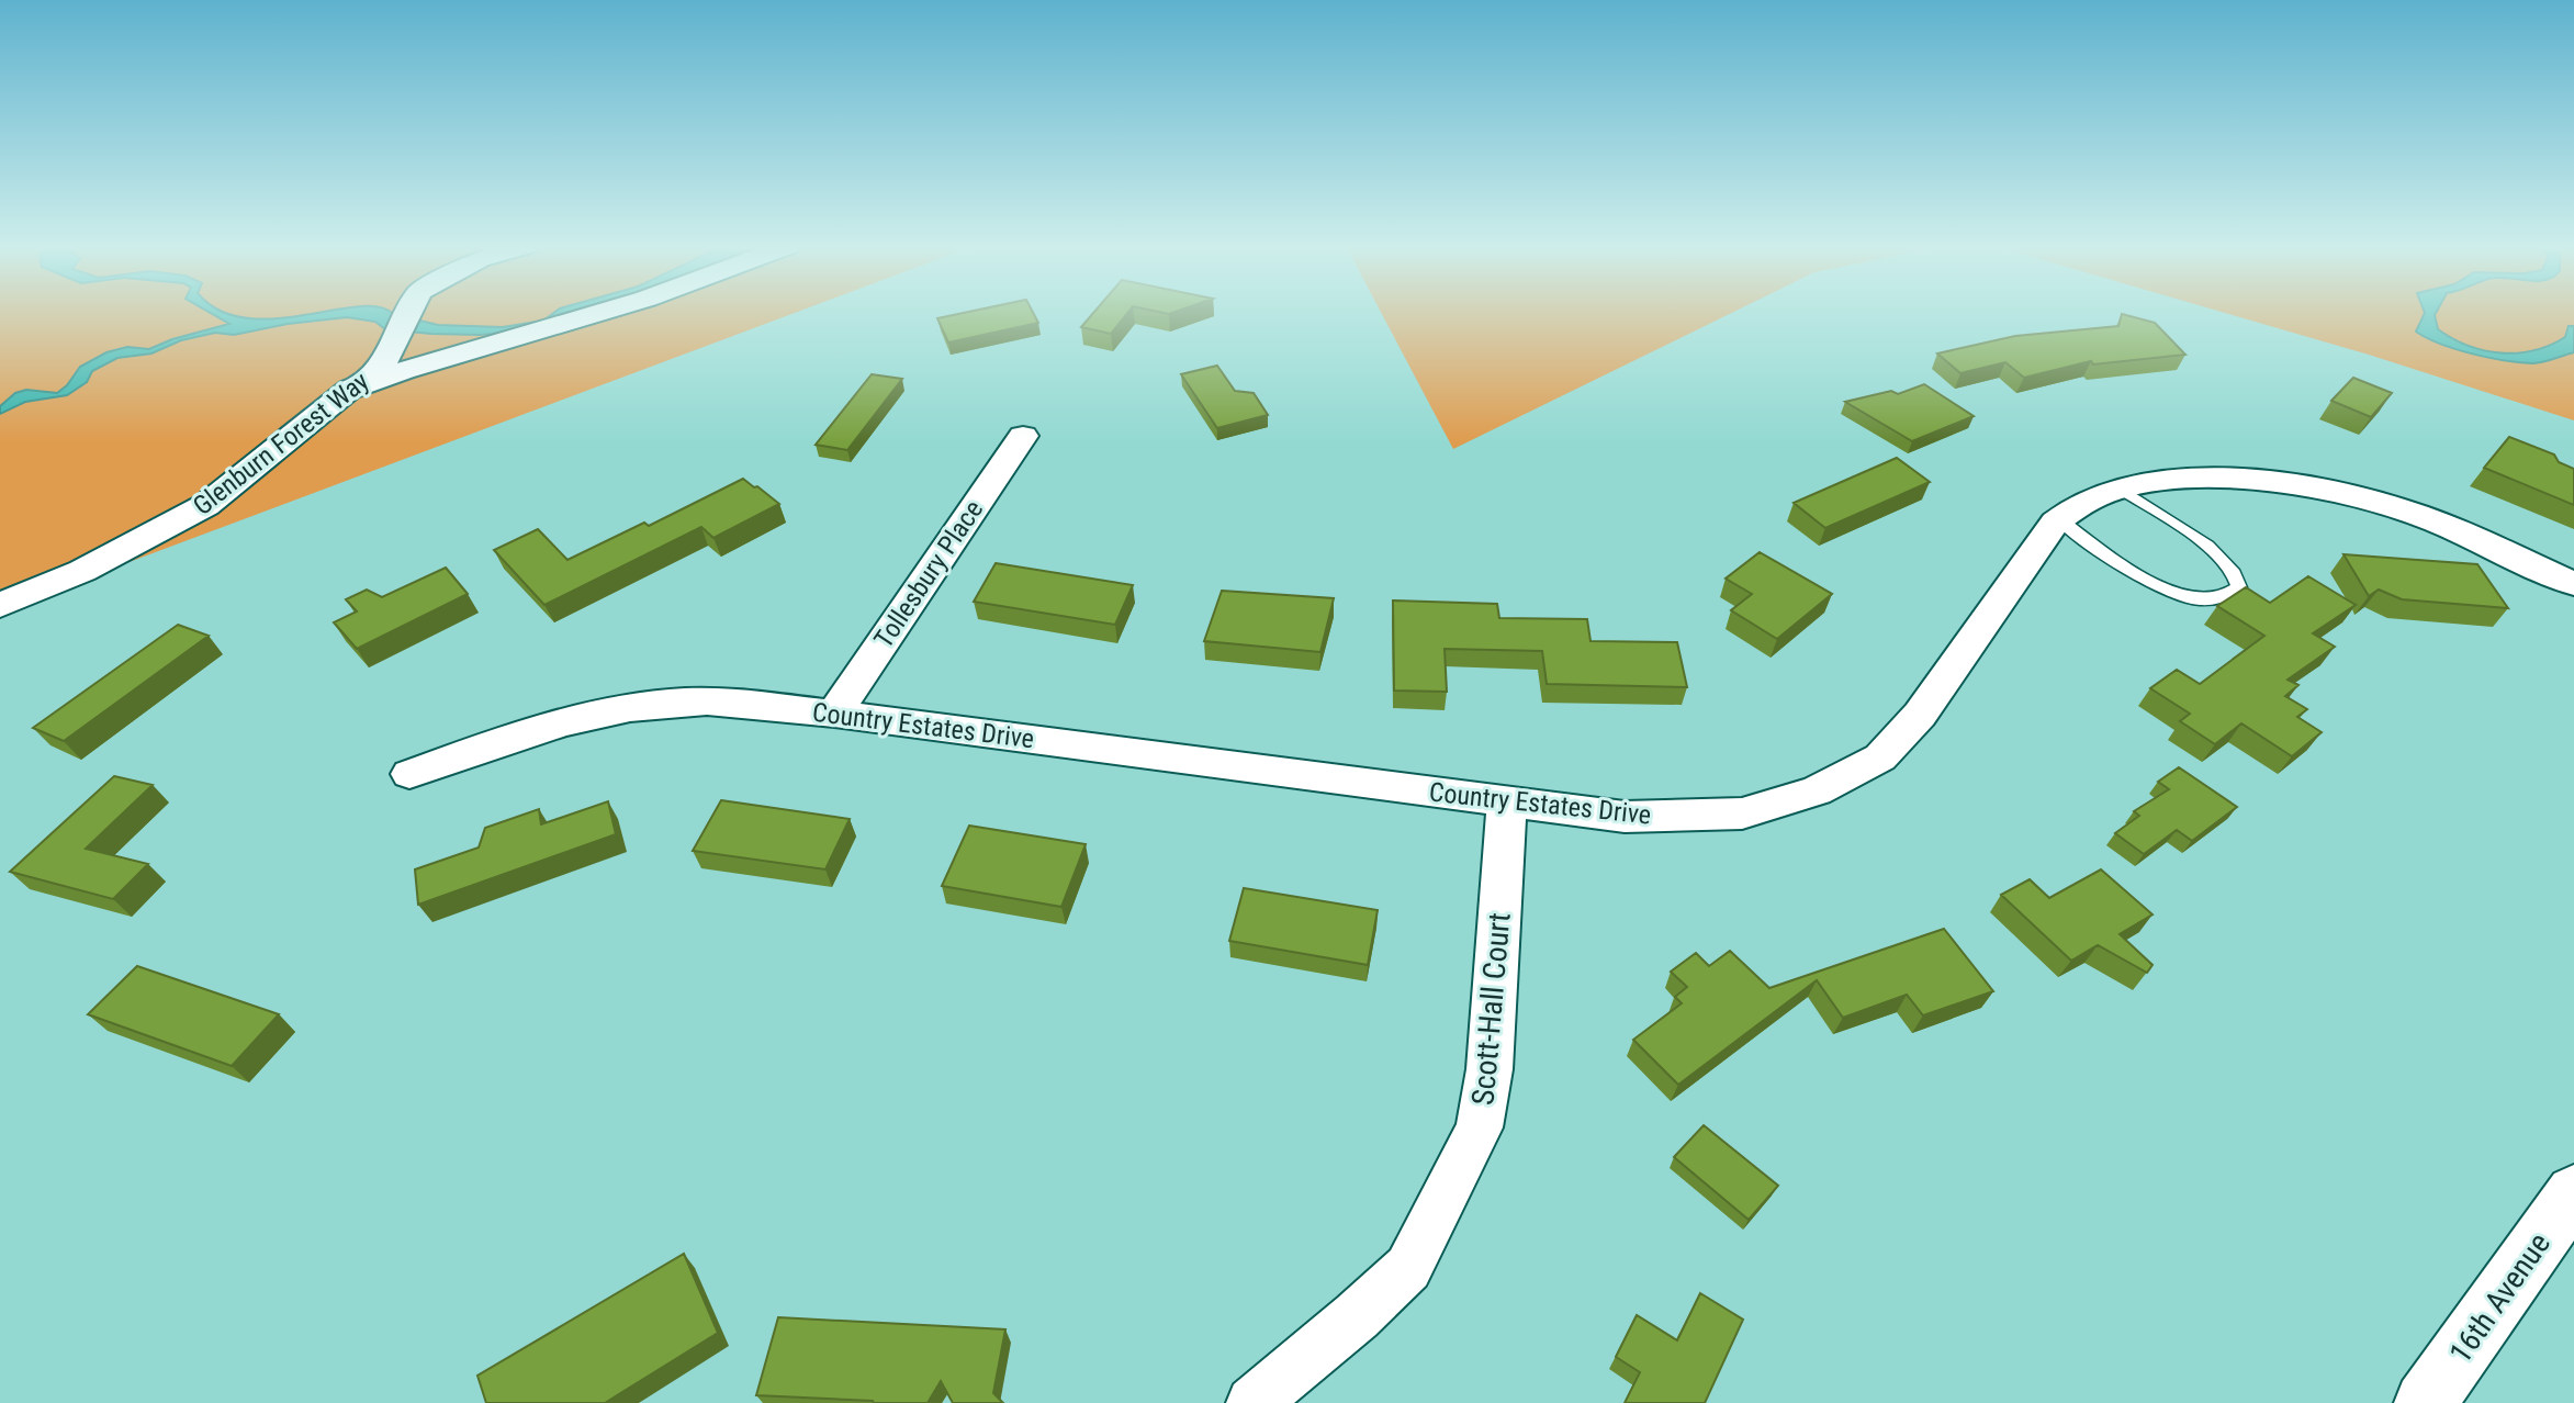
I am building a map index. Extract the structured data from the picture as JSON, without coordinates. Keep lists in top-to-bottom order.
{
  "streets": {
    "main road": ["16th Avenue"],
    "street": [
      "Glenburn Forest Way",
      "Tollesbury Place",
      "Country Estates Drive",
      "Scott-Hall Court"
    ]
  },
  "crossings": [
    ["Tollesbury Place", "Country Estates Drive"],
    ["Country Estates Drive", "Scott-Hall Court"]
  ]
}
